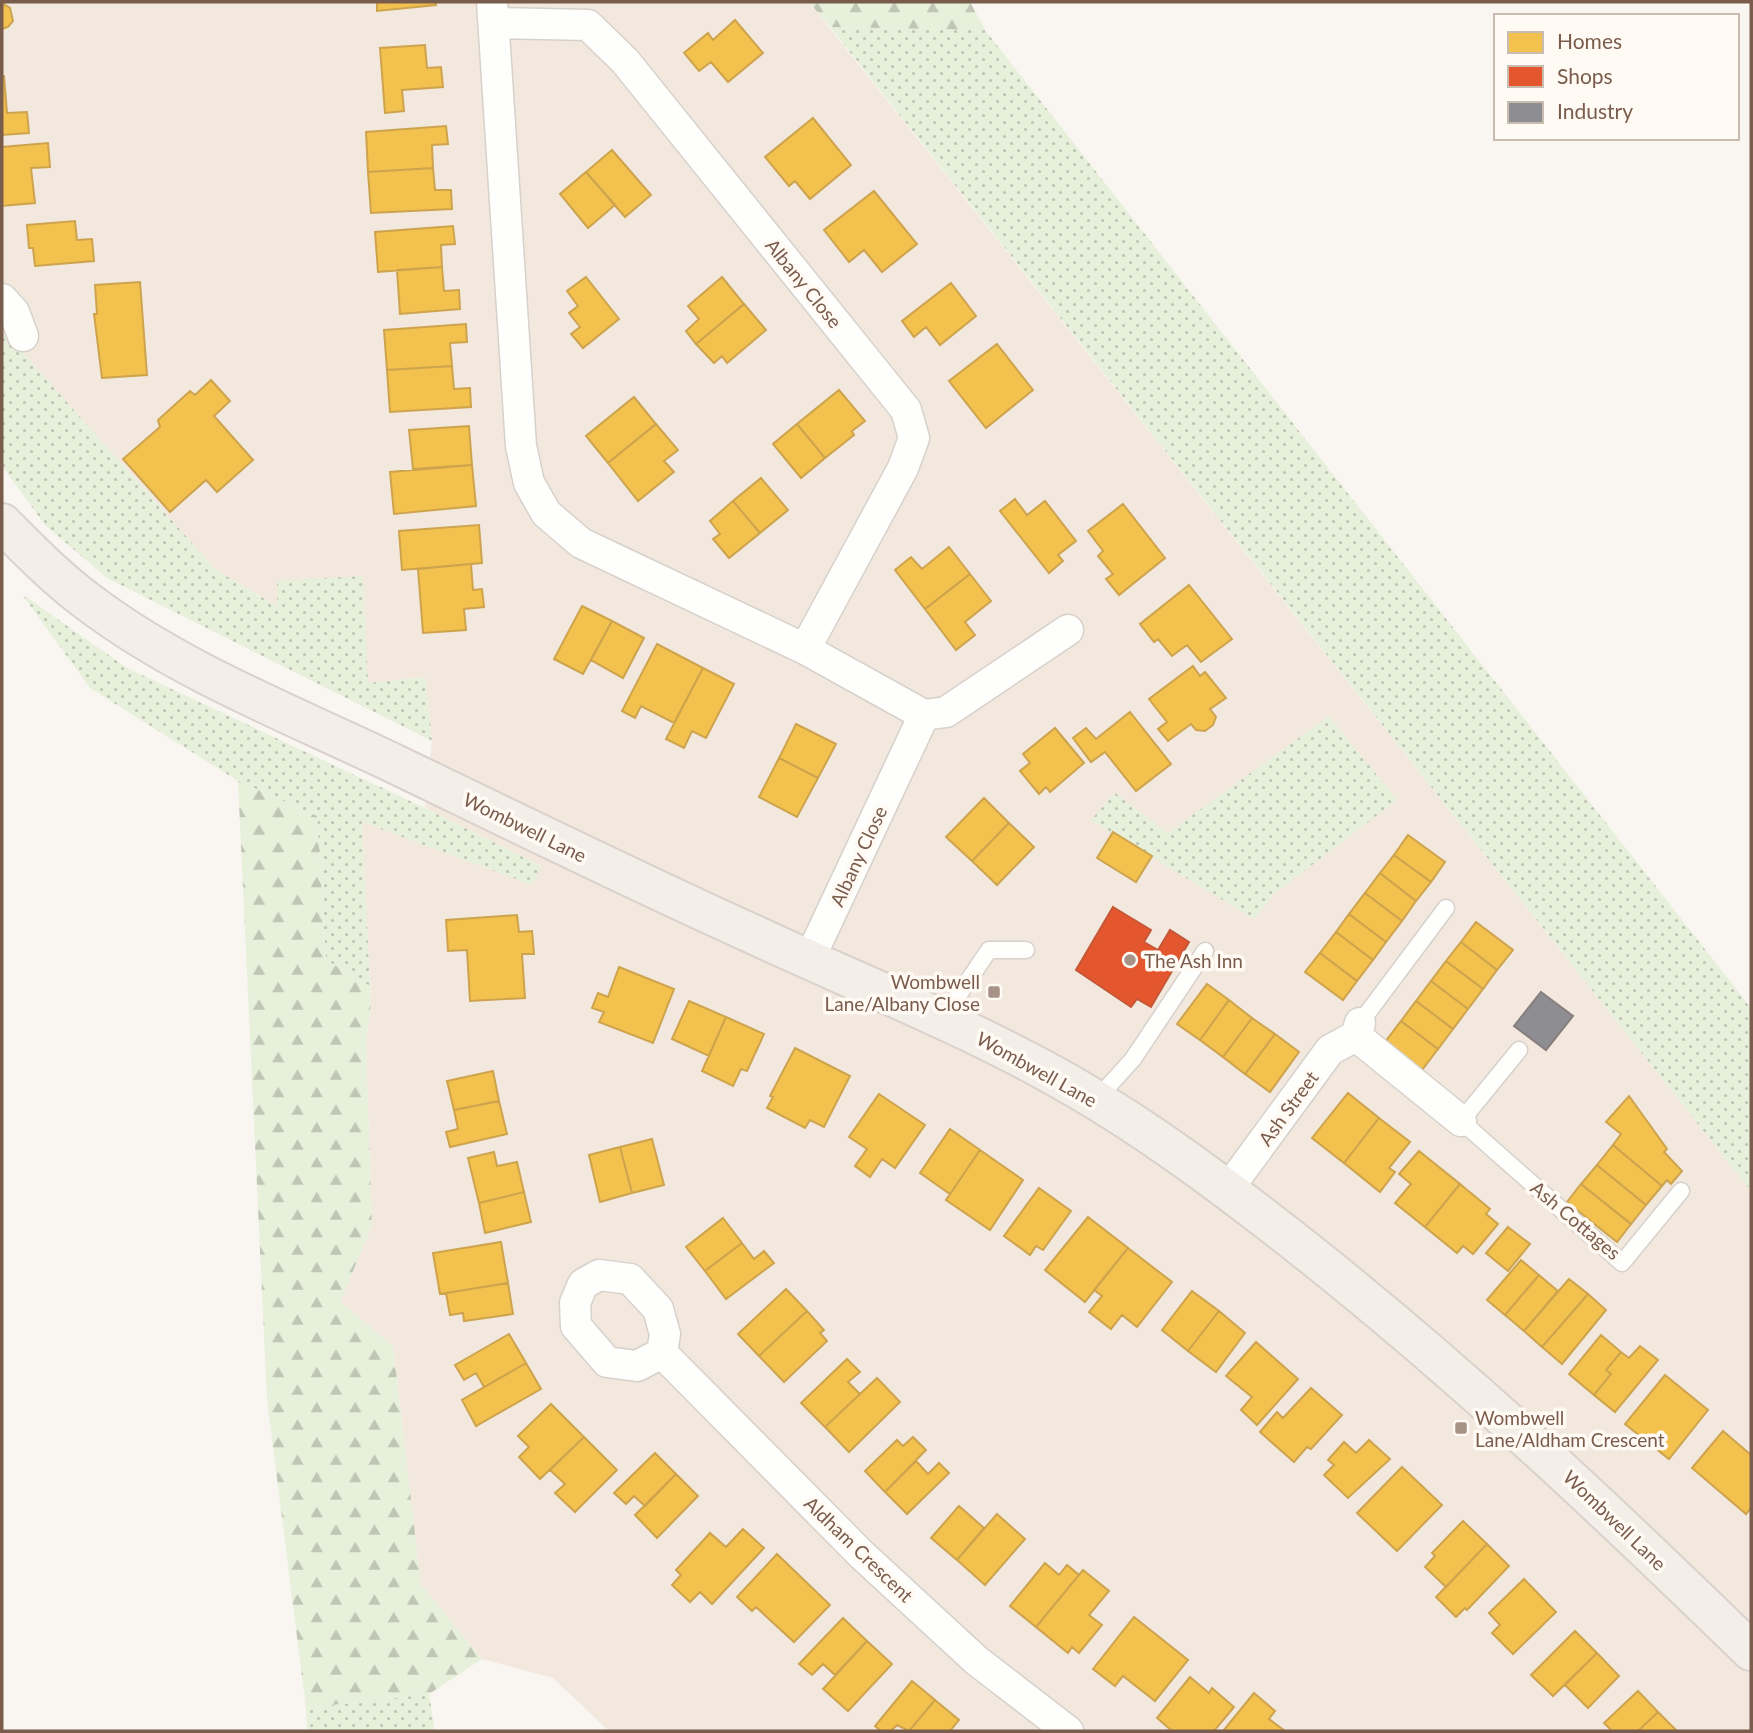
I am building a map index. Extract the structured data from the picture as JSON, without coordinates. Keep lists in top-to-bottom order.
{
  "streets": {
    "main road": ["Wombwell Lane"],
    "street": ["Albany Close", "Ash Street", "Aldham Crescent"],
    "lane": ["Ash Cottages"]
  },
  "crossings": [
    ["Albany Close", "Wombwell Lane"],
    ["Wombwell Lane", "Ash Street"]
  ],
  "places": {
    "other": ["The Ash Inn"],
    "transit": ["Wombwell Lane/Albany Close", "Wombwell Lane/Aldham Crescent"]
  },
  "legend": ["Homes", "Shops", "Industry"]
}
